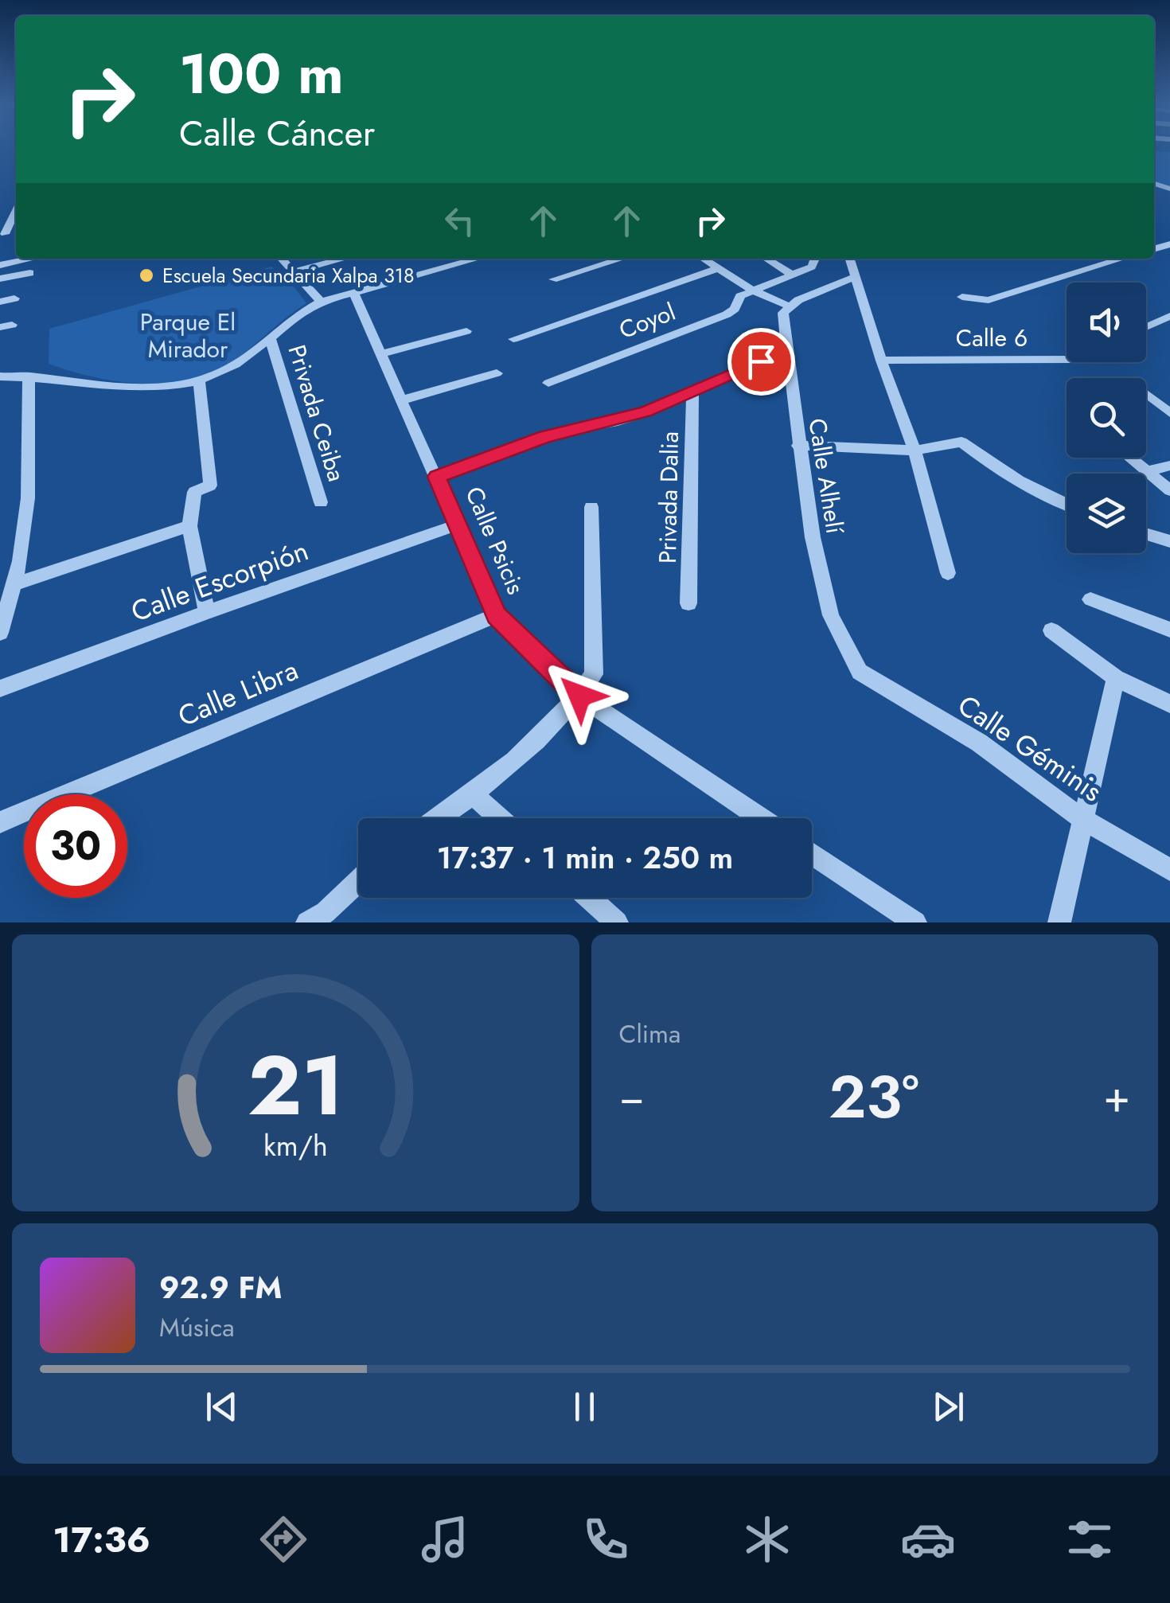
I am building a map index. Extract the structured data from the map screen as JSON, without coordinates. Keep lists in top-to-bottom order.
{
  "streets": {
    "street": [
      "Coyol",
      "Calle 6",
      "Privada Ceiba",
      "Calle Alhelí",
      "Privada Dalia",
      "Calle Psicis",
      "Calle Escorpión",
      "Calle Libra",
      "Calle Géminis"
    ]
  },
  "crossings": [
    ["Calle Alhelí", "Calle Géminis"],
    ["Calle Psicis", "Calle Escorpión"],
    ["Calle Psicis", "Calle Libra"]
  ],
  "parks": ["Parque El Mirador"],
  "places": ["Escuela Secundaria Xalpa 318"],
  "page": {
    "turn": ["100 m", "Calle Cáncer"],
    "limit": "30",
    "trip": "17:37 · 1 min · 250 m",
    "tile": "Clima",
    "heat": ["−", "23°", "+"],
    "song": ["92.9 FM", "Música"],
    "tabs": "17:36",
    "gauge": ["21", "km/h"]
  }
}
